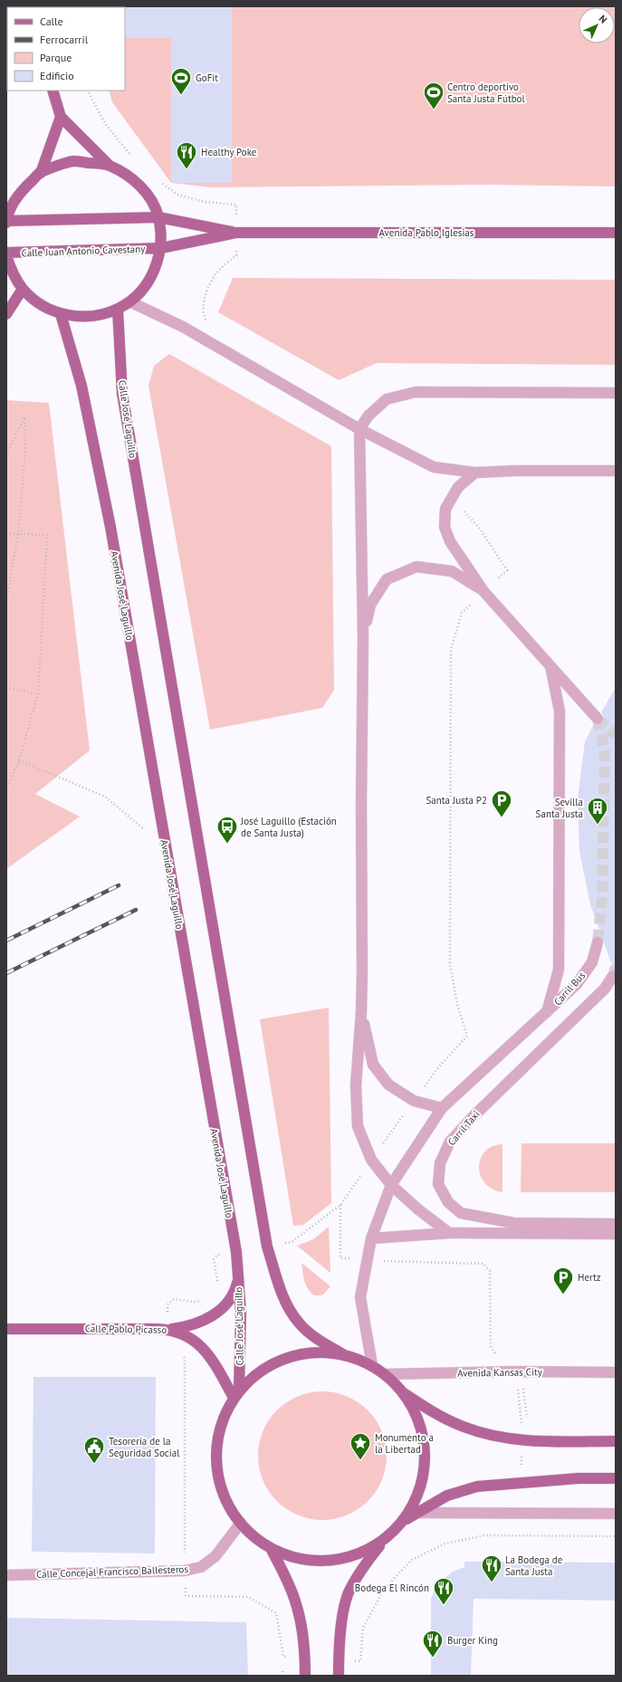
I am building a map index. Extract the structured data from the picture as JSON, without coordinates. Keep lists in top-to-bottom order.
{
  "streets": {
    "main road": [
      "Avenida Pablo Iglesias",
      "Calle Juan Antonio Cavestany",
      "Calle José Laguillo",
      "Avenida José Laguillo",
      "Calle Pablo Picasso"
    ],
    "street": [
      "Carril Bus",
      "Carril Taxi",
      "Avenida Kansas City",
      "Calle Concejal Francisco Ballesteros"
    ]
  },
  "crossings": [
    ["Avenida Pablo Iglesias", "Calle Juan Antonio Cavestany"],
    ["Calle José Laguillo", "Avenida José Laguillo"],
    ["Calle José Laguillo", "Calle Pablo Picasso"]
  ],
  "places": {
    "sports": ["GoFit", "Centro deportivo Santa Justa Fútbol"],
    "restaurant": [
      "Healthy Poke",
      "La Bodega de Santa Justa",
      "Bodega El Rincón",
      "Burger King"
    ],
    "parking": ["Santa Justa P2", "Hertz"],
    "building": ["Sevilla Santa Justa"],
    "bus stop": ["José Laguillo (Estación de Santa Justa)"],
    "place": ["Monumento a la Libertad"],
    "public building": ["Tesorería de la Seguridad Social"]
  },
  "legend": [
    "Calle",
    "Ferrocarril",
    "Parque",
    "Edificio"
  ],
  "north": "top right"
}
